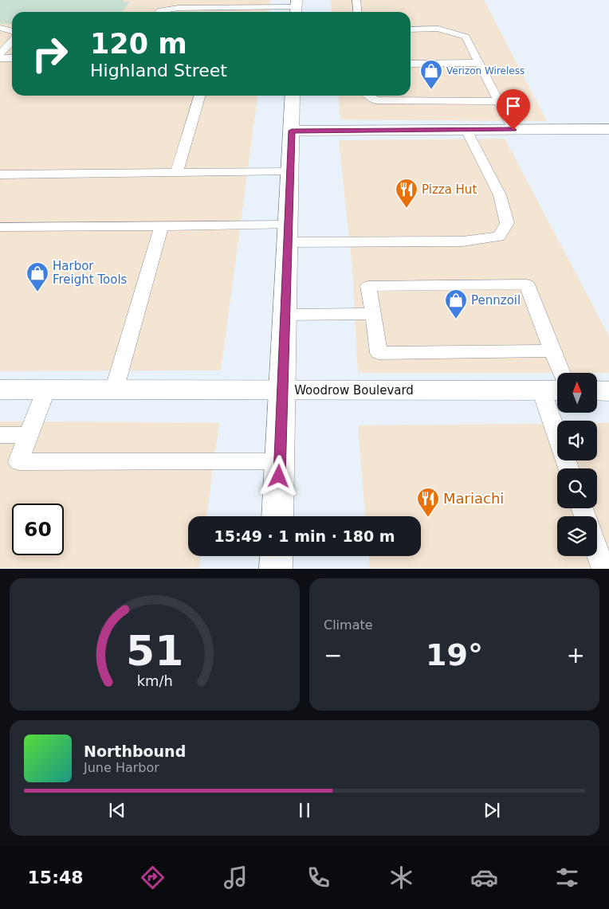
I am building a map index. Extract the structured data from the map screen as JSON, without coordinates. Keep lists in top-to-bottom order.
{
  "streets": {
    "street": ["Woodrow Boulevard"]
  },
  "places": {
    "shop": ["Verizon Wireless", "Harbor Freight Tools", "Pennzoil"],
    "restaurant": ["Pizza Hut", "Mariachi"]
  },
  "north": "top",
  "page": {
    "turn": ["120 m", "Highland Street"],
    "limit": "60",
    "trip": "15:49 · 1 min · 180 m",
    "tile": "Climate",
    "heat": ["−", "19°", "+"],
    "song": ["Northbound", "June Harbor"],
    "tabs": "15:48",
    "gauge": ["51", "km/h"]
  }
}
